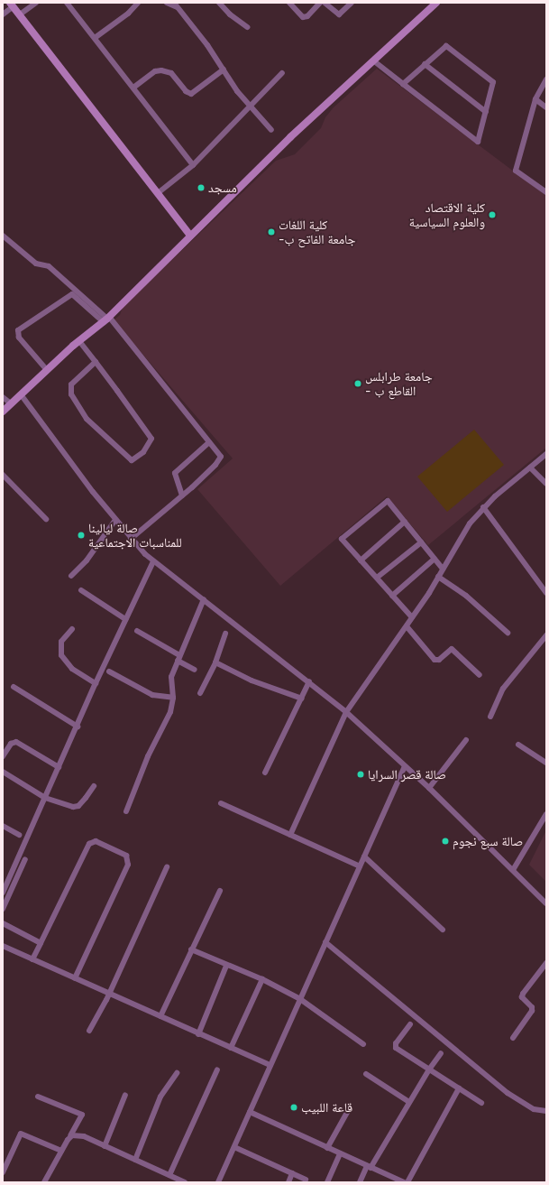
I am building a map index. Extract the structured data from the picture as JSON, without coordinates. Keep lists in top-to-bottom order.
{
  "places": [
    "مسجد",
    "كلية الاقتصاد والعلوم السياسية",
    "كلية اللغات -جامعة الفاتح ب",
    "جامعة طرابلس - القاطع ب",
    "صالة ليالينا للمناسبات الاجتماعية",
    "صالة قصر السرايا",
    "صالة سبع نجوم",
    "قاعة اللبيب"
  ]
}
